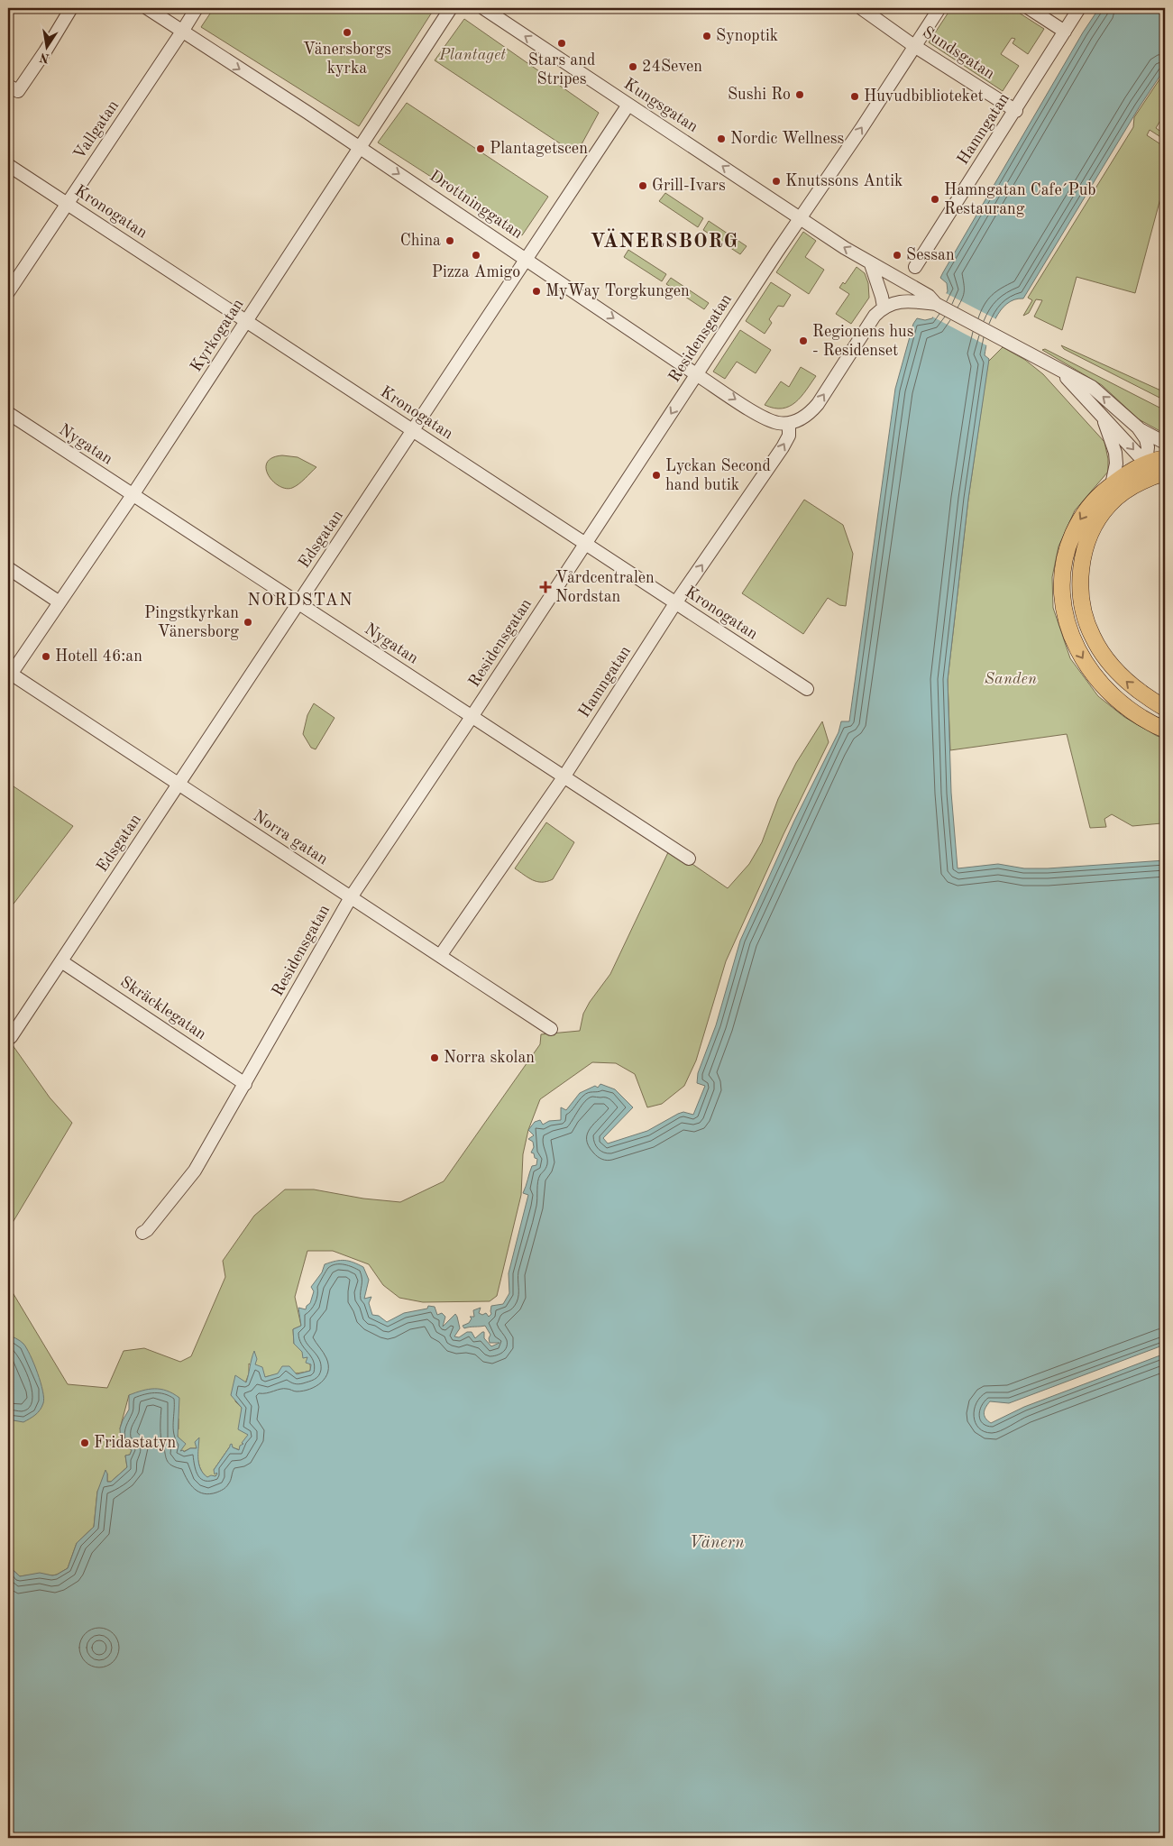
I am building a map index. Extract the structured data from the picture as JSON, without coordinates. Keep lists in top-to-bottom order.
{
  "streets": {
    "street": [
      "Sundsgatan",
      "Kungsgatan",
      "Hamngatan",
      "Vallgatan",
      "Drottninggatan",
      "Kronogatan",
      "Kyrkogatan",
      "Residensgatan",
      "Nygatan",
      "Edsgatan",
      "Norra gatan",
      "Skräcklegatan"
    ]
  },
  "crossings": [
    ["Sundsgatan", "Hamngatan"],
    ["Sundsgatan", "Residensgatan"],
    ["Kungsgatan", "Residensgatan"],
    ["Kungsgatan", "Edsgatan"],
    ["Hamngatan", "Drottninggatan"],
    ["Hamngatan", "Kronogatan"],
    ["Hamngatan", "Nygatan"],
    ["Hamngatan", "Norra gatan"],
    ["Vallgatan", "Drottninggatan"],
    ["Vallgatan", "Kronogatan"],
    ["Drottninggatan", "Kyrkogatan"],
    ["Drottninggatan", "Residensgatan"],
    ["Drottninggatan", "Edsgatan"],
    ["Kronogatan", "Kyrkogatan"],
    ["Kronogatan", "Residensgatan"],
    ["Kronogatan", "Edsgatan"],
    ["Kyrkogatan", "Nygatan"],
    ["Kyrkogatan", "Norra gatan"],
    ["Residensgatan", "Nygatan"],
    ["Residensgatan", "Norra gatan"],
    ["Residensgatan", "Skräcklegatan"],
    ["Nygatan", "Edsgatan"],
    ["Edsgatan", "Norra gatan"],
    ["Edsgatan", "Skräcklegatan"]
  ],
  "one_way": ["Kungsgatan", "Drottninggatan"],
  "districts": ["VÄNERSBORG", "NORDSTAN"],
  "water": ["Vänern"],
  "parks": ["Plantaget", "Sanden"],
  "places": {
    "other": [
      "Vänersborgs kyrka",
      "Synoptik",
      "Stars and Stripes",
      "24Seven",
      "Sushi Ro",
      "Huvudbiblioteket",
      "Nordic Wellness",
      "Plantagetscen",
      "Knutssons Antik",
      "Grill-Ivars",
      "Hamngatan Cafe´Pub Restaurang",
      "China",
      "Pizza Amigo",
      "Sessan",
      "MyWay Torgkungen",
      "Regionens hus - Residenset",
      "Lyckan Second hand butik",
      "Pingstkyrkan Vänersborg",
      "Hotell 46:an",
      "Norra skolan",
      "Fridastatyn"
    ],
    "health": ["Vårdcentralen Nordstan"]
  },
  "north": "bottom"
}
